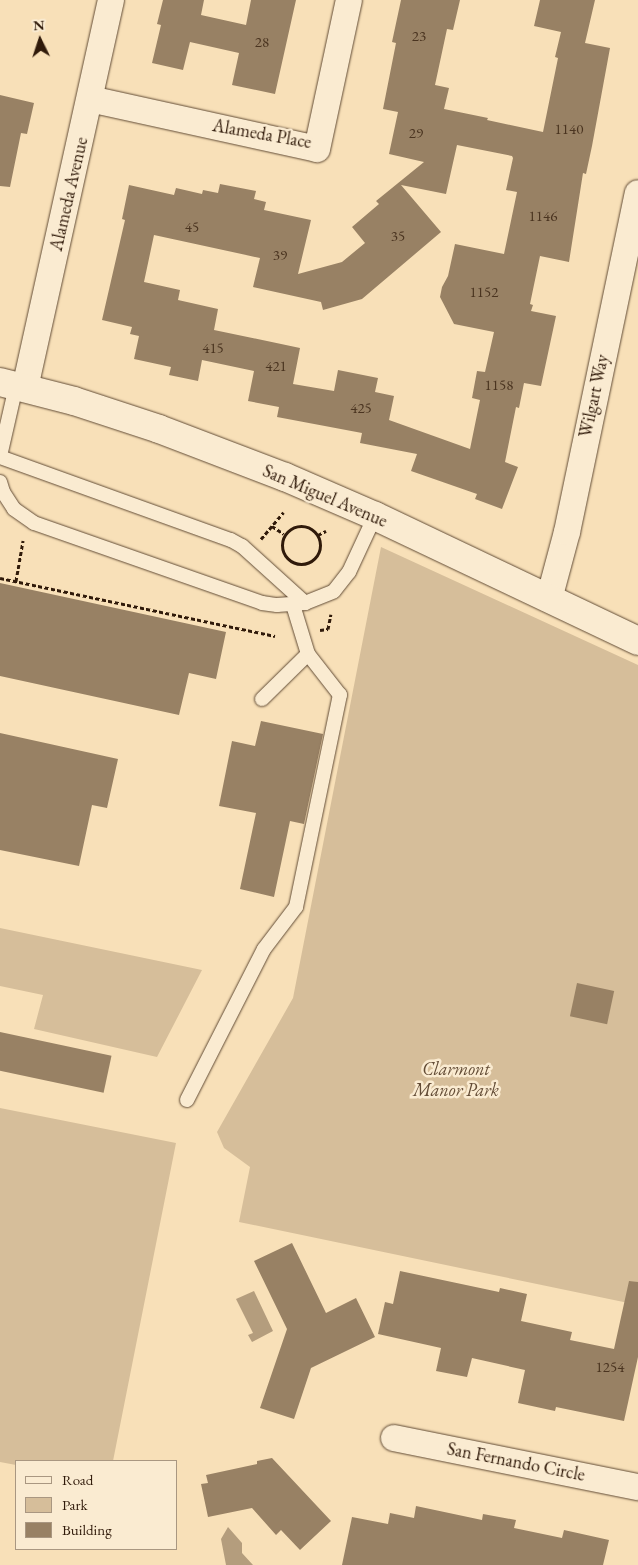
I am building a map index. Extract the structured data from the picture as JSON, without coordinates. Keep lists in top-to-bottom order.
{
  "streets": {
    "street": [
      "Alameda Place",
      "Alameda Avenue",
      "Wilgart Way",
      "San Miguel Avenue",
      "San Fernando Circle"
    ]
  },
  "crossings": [
    ["Alameda Place", "Alameda Avenue"],
    ["Alameda Avenue", "San Miguel Avenue"],
    ["Wilgart Way", "San Miguel Avenue"]
  ],
  "parks": ["Clarmont Manor Park"],
  "house_numbers": [
    "23",
    "28",
    "1140",
    "29",
    "1146",
    "45",
    "35",
    "39",
    "1152",
    "415",
    "421",
    "1158",
    "425",
    "1254"
  ],
  "legend": ["Road", "Park", "Building"],
  "north": "top"
}
